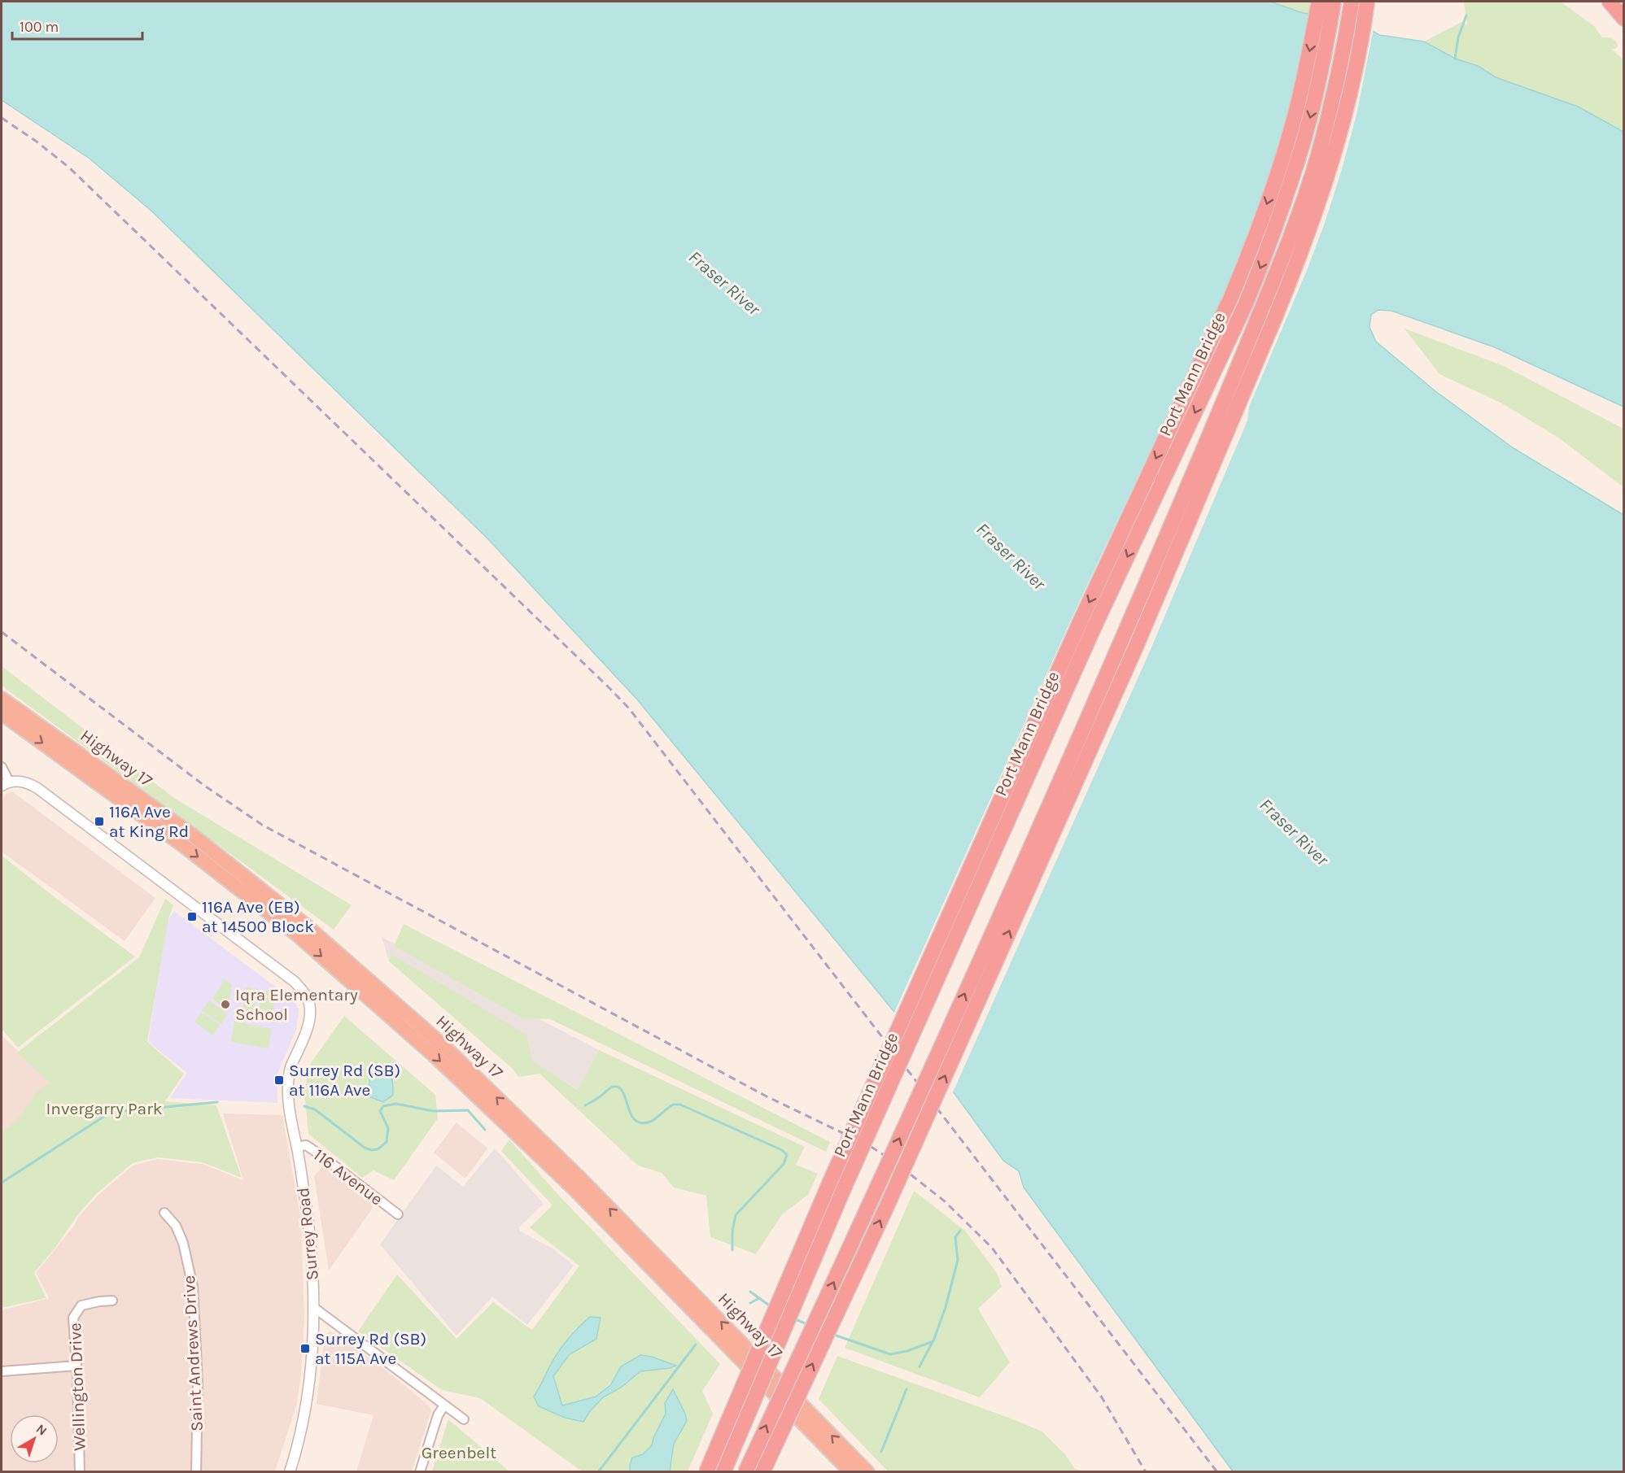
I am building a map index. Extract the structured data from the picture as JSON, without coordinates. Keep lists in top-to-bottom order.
{
  "streets": {
    "highway": ["Port Mann Bridge", "Highway 17"],
    "street": [
      "116 Avenue",
      "Surrey Road",
      "Saint Andrews Drive",
      "Wellington Drive"
    ]
  },
  "crossings": [
    ["116 Avenue", "Surrey Road"]
  ],
  "water": ["Fraser River"],
  "parks": ["Invergarry Park", "Greenbelt"],
  "places": {
    "transit": [
      "116A Ave at King Rd",
      "116A Ave (EB) at 14500 Block",
      "Surrey Rd (SB) at 116A Ave",
      "Surrey Rd (SB) at 115A Ave"
    ],
    "other": ["Iqra Elementary School"]
  },
  "scale_bar": "100 m",
  "north": "top right"
}
